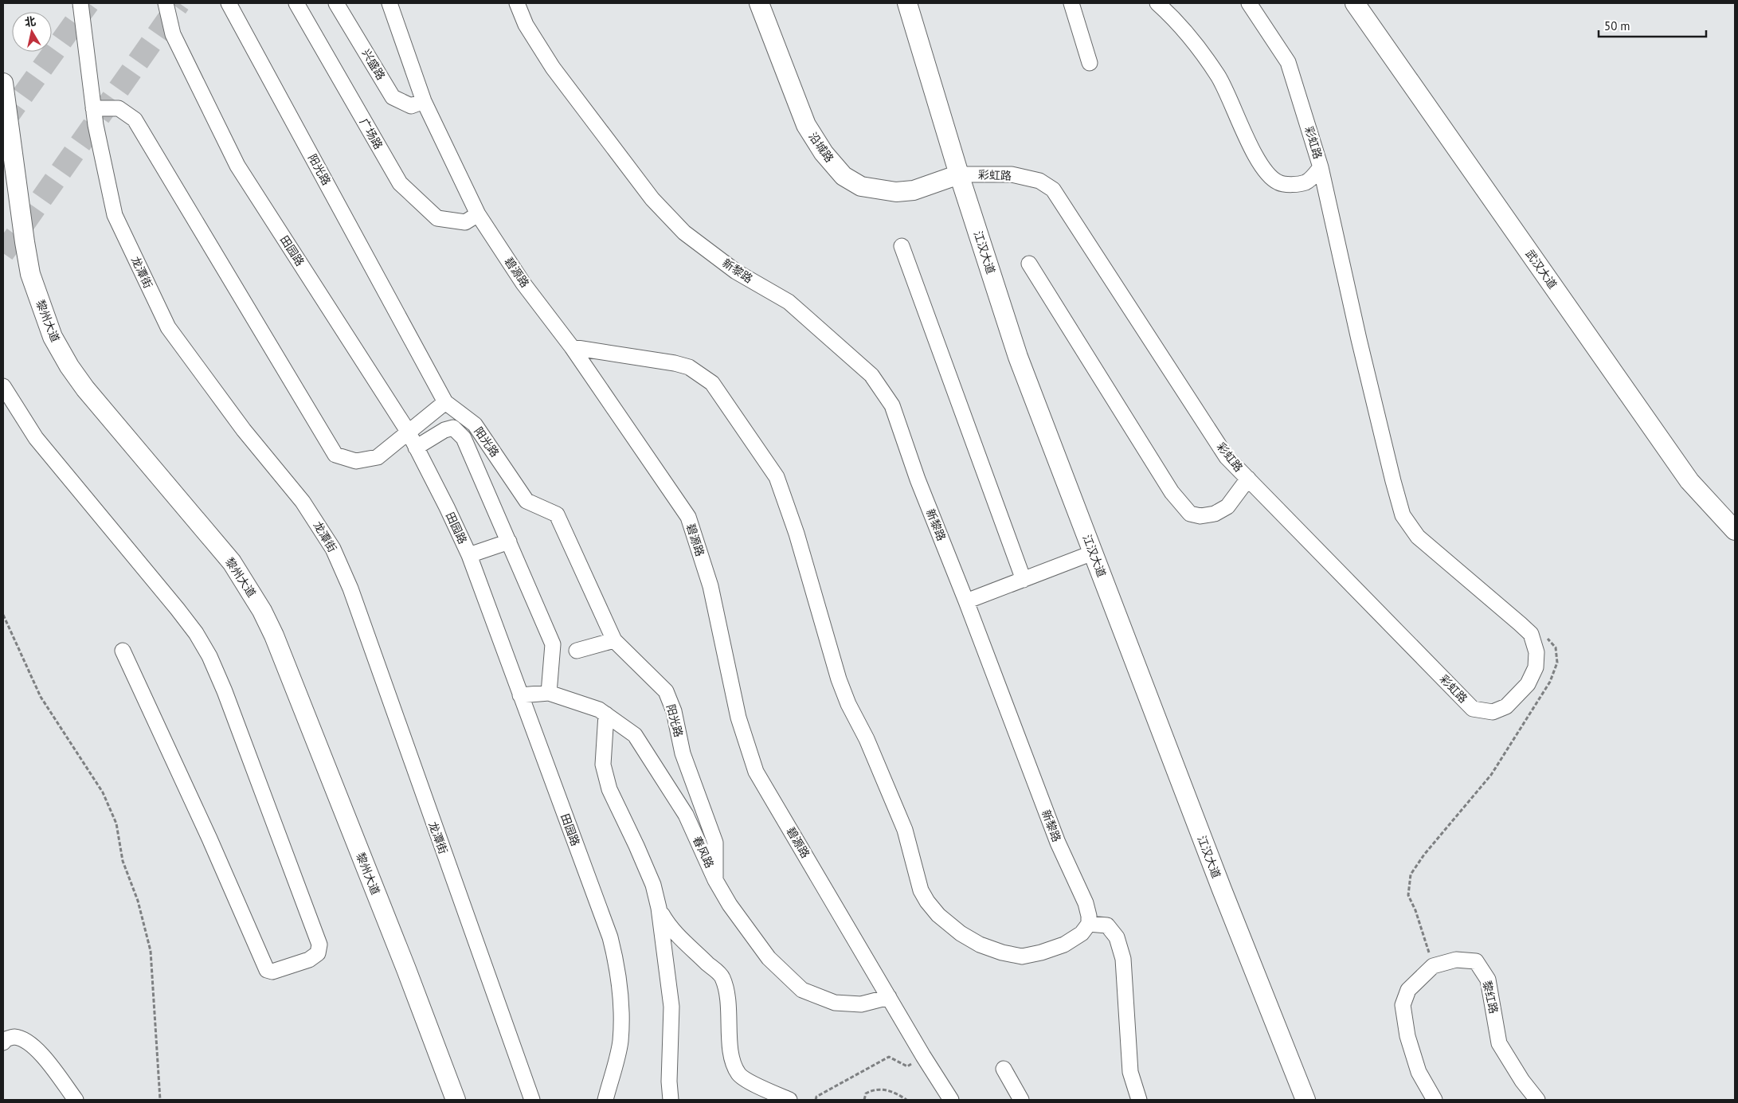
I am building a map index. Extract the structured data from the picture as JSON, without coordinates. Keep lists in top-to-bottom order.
{
  "streets": {
    "main road": [
      "沿城路",
      "江汉大道",
      "武汉大道",
      "黎州大道"
    ],
    "street": [
      "兴盛路",
      "广场路",
      "彩虹路",
      "阳光路",
      "田园路",
      "新黎路",
      "龙潭街",
      "碧源路",
      "春风路",
      "黎红路"
    ]
  },
  "crossings": [
    ["兴盛路", "碧源路"],
    ["广场路", "碧源路"],
    ["彩虹路", "沿城路"],
    ["彩虹路", "江汉大道"],
    ["沿城路", "江汉大道"],
    ["阳光路", "春风路"],
    ["田园路", "春风路"],
    ["碧源路", "春风路"]
  ],
  "scale_bar": "50 m",
  "north": "top"
}
